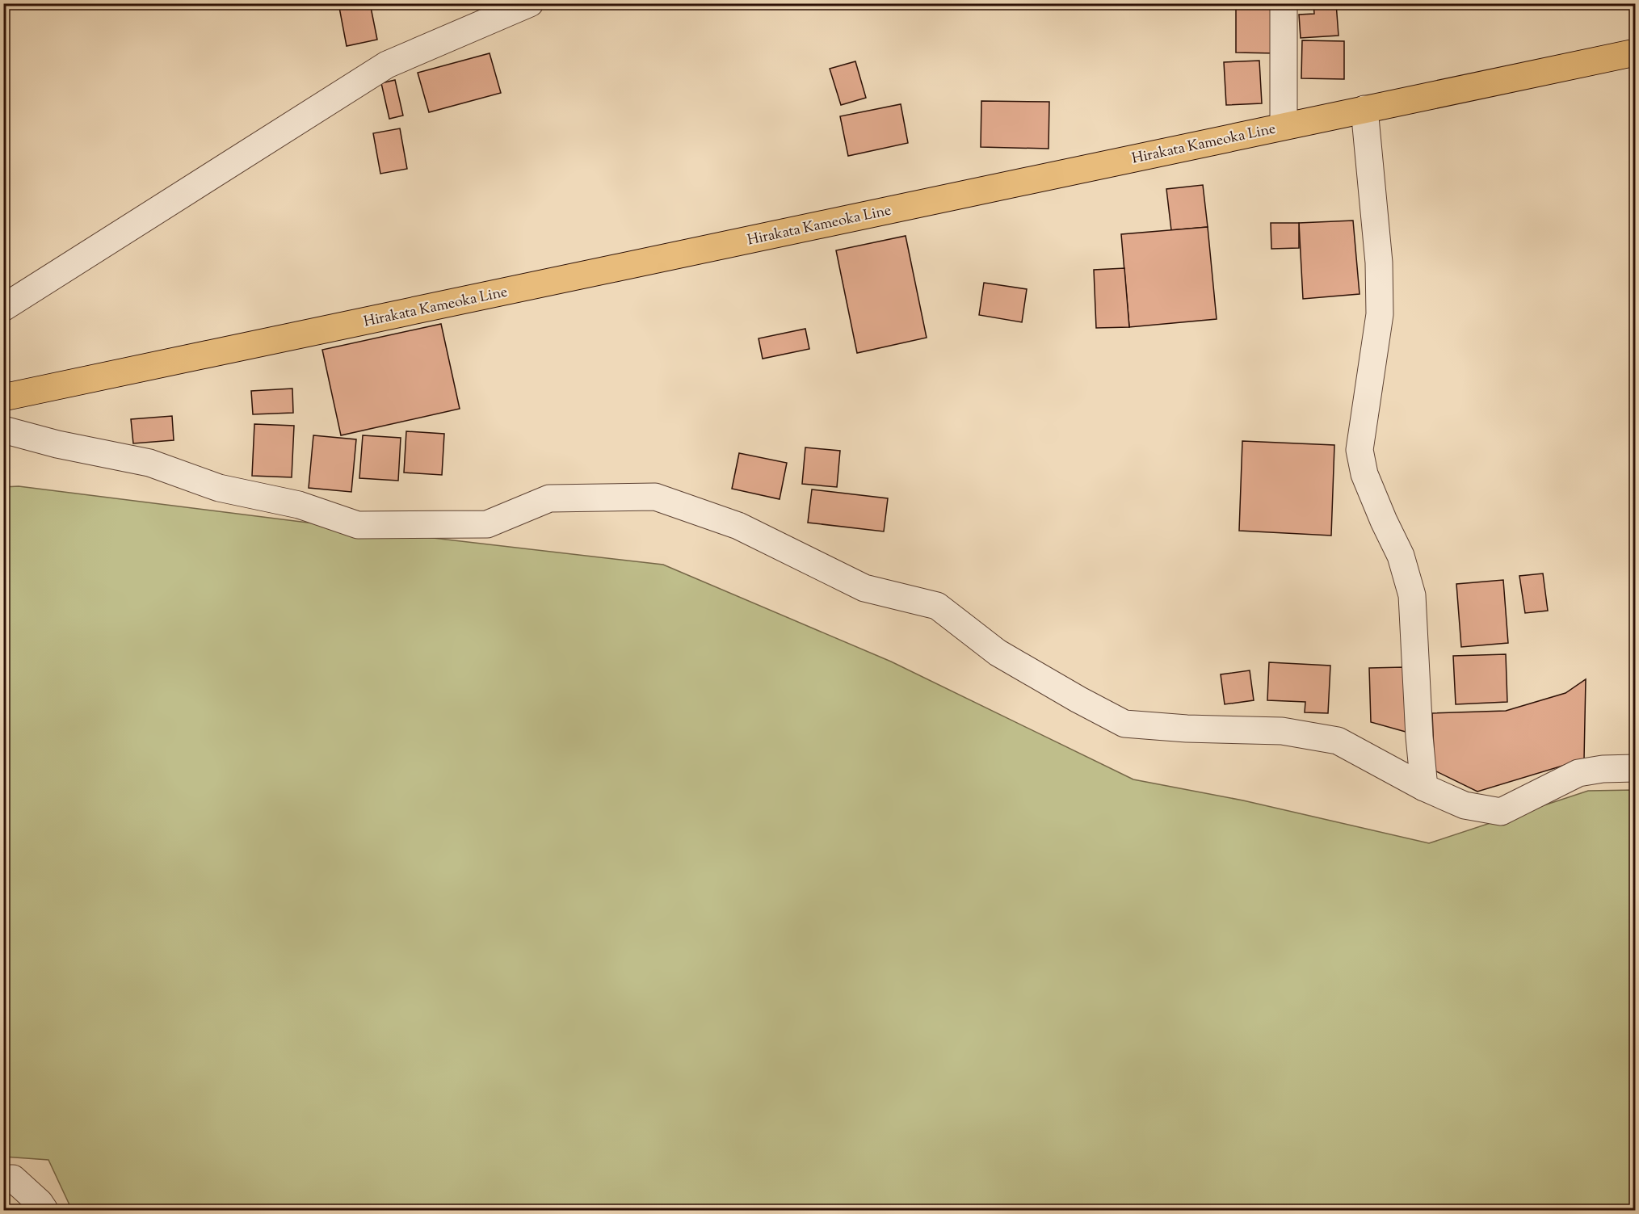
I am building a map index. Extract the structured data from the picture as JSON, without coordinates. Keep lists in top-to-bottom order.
{
  "streets": {
    "main road": ["Hirakata Kameoka Line"]
  }
}
